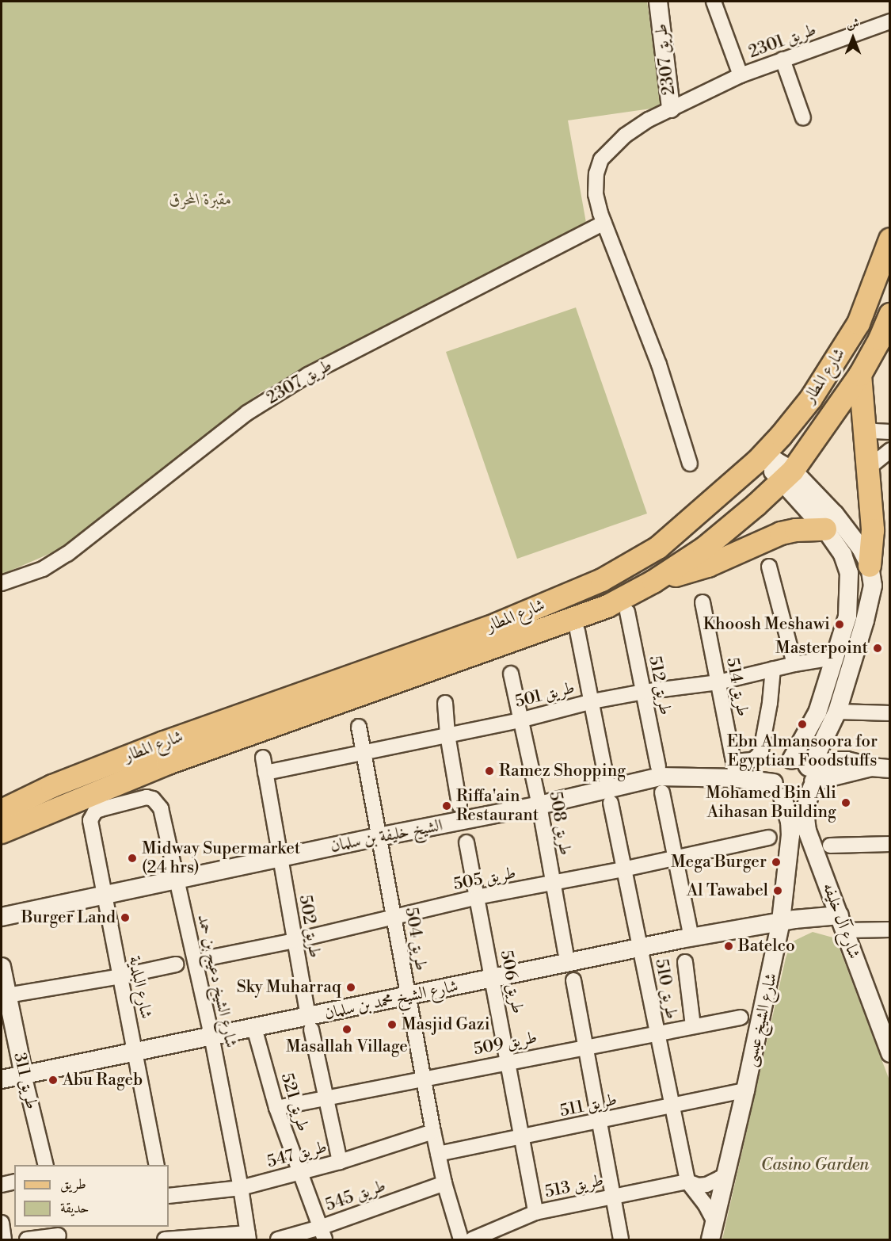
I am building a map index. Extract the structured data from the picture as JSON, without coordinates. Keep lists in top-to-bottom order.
{
  "streets": {
    "main road": ["شارع المطار"],
    "street": [
      "طريق 2301",
      "طريق 2307",
      "طريق 512",
      "طريق 514",
      "طريق 501",
      "طريق 508",
      "الشيخ خليفة بن سلمان",
      "طريق 505",
      "شارع آل خليفه",
      "طريق 502",
      "طريق 504",
      "شارع الشيخ دعيج بن حمد",
      "طريق 506",
      "شارع البلدية",
      "طريق 510",
      "شارع الشيخ محمد بن سلمان",
      "شارع الشيخ عيسى",
      "طريق 509",
      "طريق 311",
      "طريق 521",
      "طريق 511",
      "طريق 547",
      "طريق 513",
      "طريق 545"
    ]
  },
  "crossings": [
    ["طريق 2301", "طريق 2307"],
    ["طريق 512", "طريق 501"],
    ["طريق 514", "طريق 501"],
    ["طريق 514", "الشيخ خليفة بن سلمان"],
    ["طريق 501", "طريق 508"],
    ["طريق 501", "طريق 502"],
    ["طريق 501", "طريق 504"],
    ["طريق 501", "طريق 510"],
    ["طريق 508", "الشيخ خليفة بن سلمان"],
    ["طريق 508", "طريق 505"],
    ["الشيخ خليفة بن سلمان", "شارع آل خليفه"],
    ["الشيخ خليفة بن سلمان", "طريق 502"],
    ["الشيخ خليفة بن سلمان", "طريق 504"],
    ["الشيخ خليفة بن سلمان", "شارع الشيخ دعيج بن حمد"],
    ["الشيخ خليفة بن سلمان", "شارع البلدية"],
    ["الشيخ خليفة بن سلمان", "طريق 510"],
    ["الشيخ خليفة بن سلمان", "شارع الشيخ عيسى"],
    ["طريق 505", "طريق 502"],
    ["طريق 505", "طريق 504"],
    ["طريق 505", "طريق 506"],
    ["طريق 505", "طريق 510"],
    ["شارع آل خليفه", "شارع الشيخ محمد بن سلمان"],
    ["طريق 502", "شارع الشيخ محمد بن سلمان"],
    ["طريق 502", "طريق 509"],
    ["طريق 502", "طريق 547"],
    ["طريق 504", "شارع الشيخ محمد بن سلمان"],
    ["طريق 504", "طريق 509"],
    ["طريق 504", "طريق 511"],
    ["طريق 504", "طريق 547"],
    ["طريق 504", "طريق 545"],
    ["شارع الشيخ دعيج بن حمد", "شارع البلدية"],
    ["شارع الشيخ دعيج بن حمد", "شارع الشيخ محمد بن سلمان"],
    ["شارع الشيخ دعيج بن حمد", "طريق 547"],
    ["طريق 506", "شارع الشيخ محمد بن سلمان"],
    ["طريق 506", "طريق 509"],
    ["طريق 506", "طريق 511"],
    ["طريق 506", "طريق 513"],
    ["شارع البلدية", "شارع الشيخ محمد بن سلمان"],
    ["طريق 510", "شارع الشيخ محمد بن سلمان"],
    ["طريق 510", "طريق 509"],
    ["طريق 510", "طريق 511"],
    ["طريق 510", "طريق 513"],
    ["شارع الشيخ محمد بن سلمان", "شارع الشيخ عيسى"],
    ["شارع الشيخ محمد بن سلمان", "طريق 311"],
    ["شارع الشيخ محمد بن سلمان", "طريق 521"],
    ["شارع الشيخ عيسى", "طريق 511"],
    ["شارع الشيخ عيسى", "طريق 513"],
    ["طريق 509", "طريق 521"],
    ["طريق 521", "طريق 547"],
    ["طريق 521", "طريق 545"]
  ],
  "parks": ["مقبرة المحرق", "Casino Garden"],
  "places": [
    "Khoosh Meshawi",
    "Masterpoint",
    "Ebn Almansoora for Egyptian Foodstuffs",
    "Ramez Shopping",
    "Mohamed Bin Ali Aihasan Building",
    "Riffa'ain Restaurant",
    "Midway Supermarket (24 hrs)",
    "Mega Burger",
    "Al Tawabel",
    "Burger Land",
    "Batelco",
    "Sky Muharraq",
    "Masjid Gazi",
    "Masallah Village",
    "Abu Rageb"
  ],
  "legend": ["طريق", "حديقة"],
  "north": "top"
}
